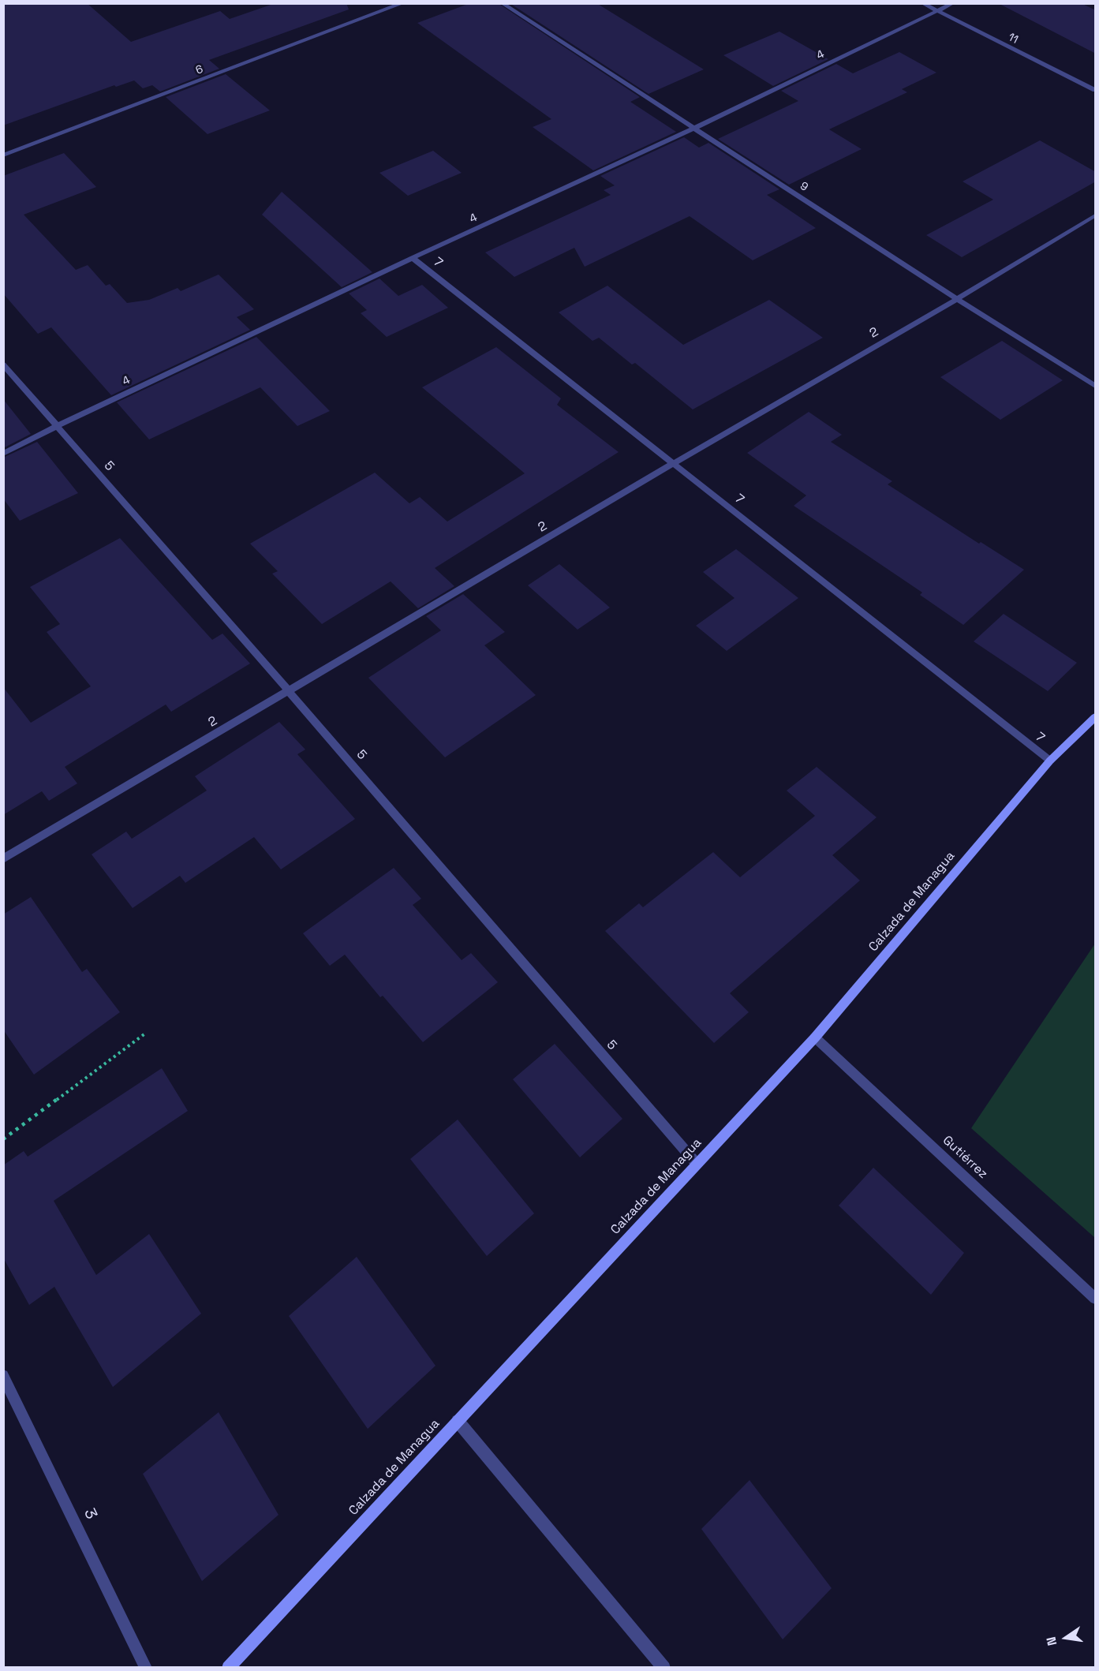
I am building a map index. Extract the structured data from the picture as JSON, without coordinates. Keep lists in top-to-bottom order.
{
  "streets": {
    "main road": ["Calzada de Managua"],
    "street": [
      "11",
      "4",
      "6",
      "9",
      "7",
      "2",
      "5",
      "Gutiérrez",
      "3"
    ]
  },
  "crossings": [
    ["11", "4"],
    ["4", "9"],
    ["4", "7"],
    ["4", "5"],
    ["9", "2"],
    ["7", "2"],
    ["7", "Calzada de Managua"],
    ["2", "5"],
    ["5", "Calzada de Managua"],
    ["Calzada de Managua", "Gutiérrez"]
  ],
  "north": "left"
}
